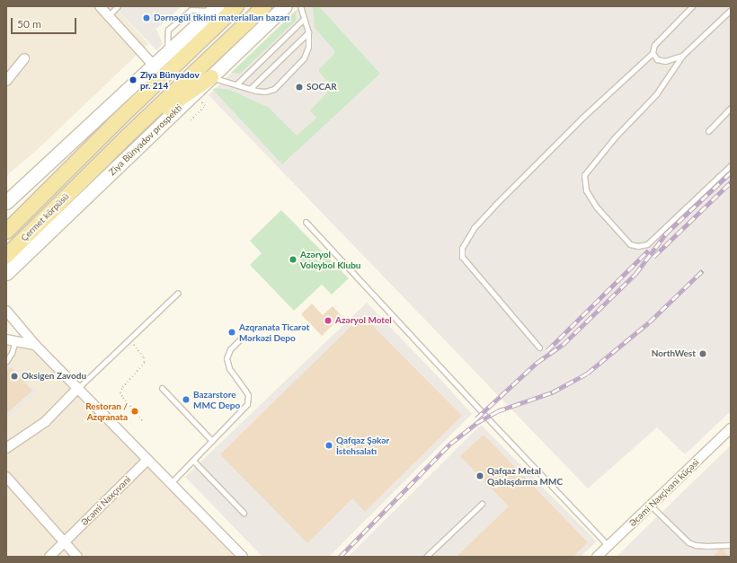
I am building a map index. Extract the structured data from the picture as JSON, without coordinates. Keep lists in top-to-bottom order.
{
  "streets": {
    "main road": ["Ziya Bünyadov prospekti", "Çermet körpüsü"],
    "street": ["Əcəmi Naxçivani küçəsi", "Əcəmi Naxçıvani"]
  },
  "crossings": [
    ["Ziya Bünyadov prospekti", "Çermet körpüsü"]
  ],
  "places": [
    "Dərnəgül tikinti materialları bazarı",
    "Ziya Bünyadov pr. 214",
    "SOCAR",
    "Azəryol Voleybol Klubu",
    "Azəryol Motel",
    "Azqranata Ticarət Mərkəzi Depo",
    "NorthWest",
    "Oksigen Zavodu",
    "Bazarstore MMC Depo",
    "Restoran / Azqranata",
    "Qafqaz Şəkər İstehsalatı",
    "Qafqaz Metal Qablaşdırma MMC"
  ],
  "scale_bar": "50 m"
}
